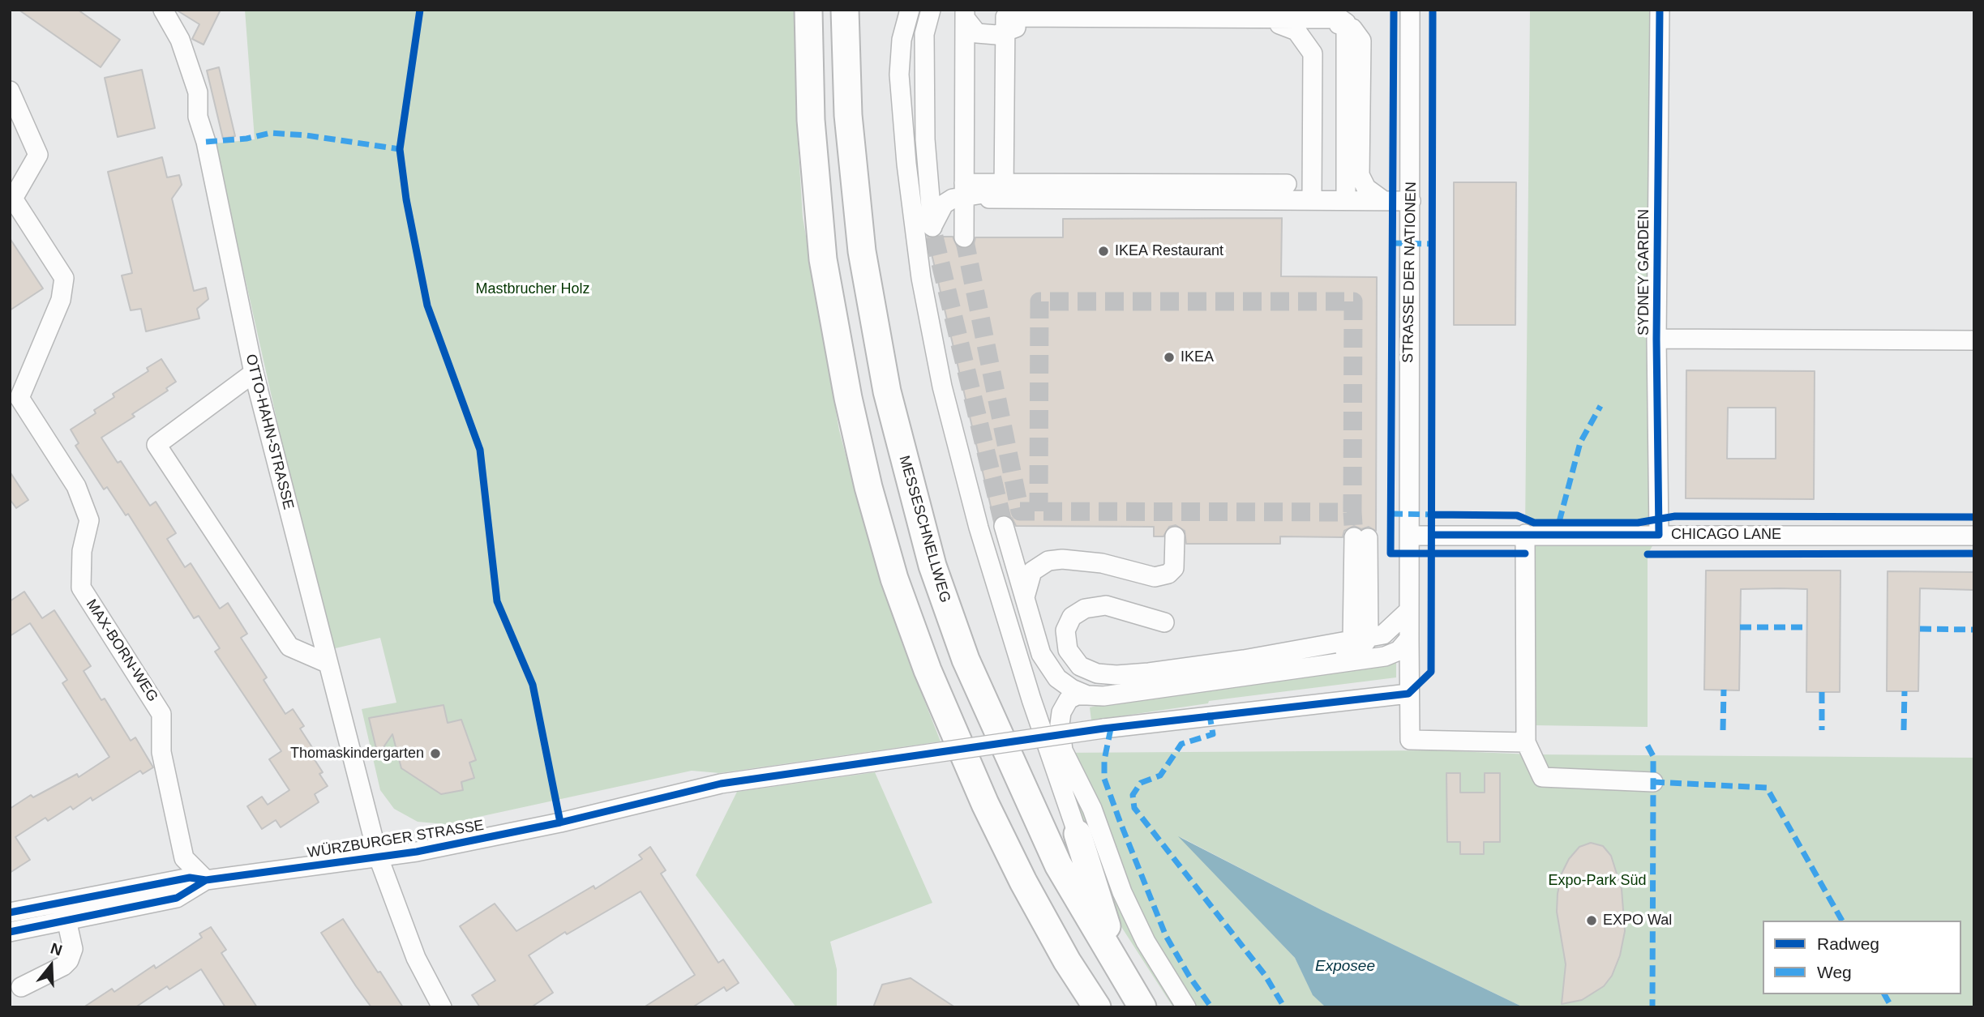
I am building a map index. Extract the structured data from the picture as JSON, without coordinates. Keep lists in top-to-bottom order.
{
  "streets": {
    "highway": ["MESSESCHNELLWEG"],
    "street": [
      "STRASSE DER NATIONEN",
      "SYDNEY GARDEN",
      "OTTO-HAHN-STRASSE",
      "CHICAGO LANE",
      "MAX-BORN-WEG",
      "WÜRZBURGER STRASSE"
    ]
  },
  "crossings": [
    ["STRASSE DER NATIONEN", "CHICAGO LANE"],
    ["STRASSE DER NATIONEN", "WÜRZBURGER STRASSE"],
    ["SYDNEY GARDEN", "CHICAGO LANE"],
    ["OTTO-HAHN-STRASSE", "WÜRZBURGER STRASSE"],
    ["MAX-BORN-WEG", "WÜRZBURGER STRASSE"]
  ],
  "water": ["Exposee"],
  "parks": ["Mastbrucher Holz", "Expo-Park Süd"],
  "places": [
    "IKEA Restaurant",
    "IKEA",
    "Thomaskindergarten",
    "EXPO Wal"
  ],
  "legend": ["Radweg", "Weg"],
  "north": "top"
}
